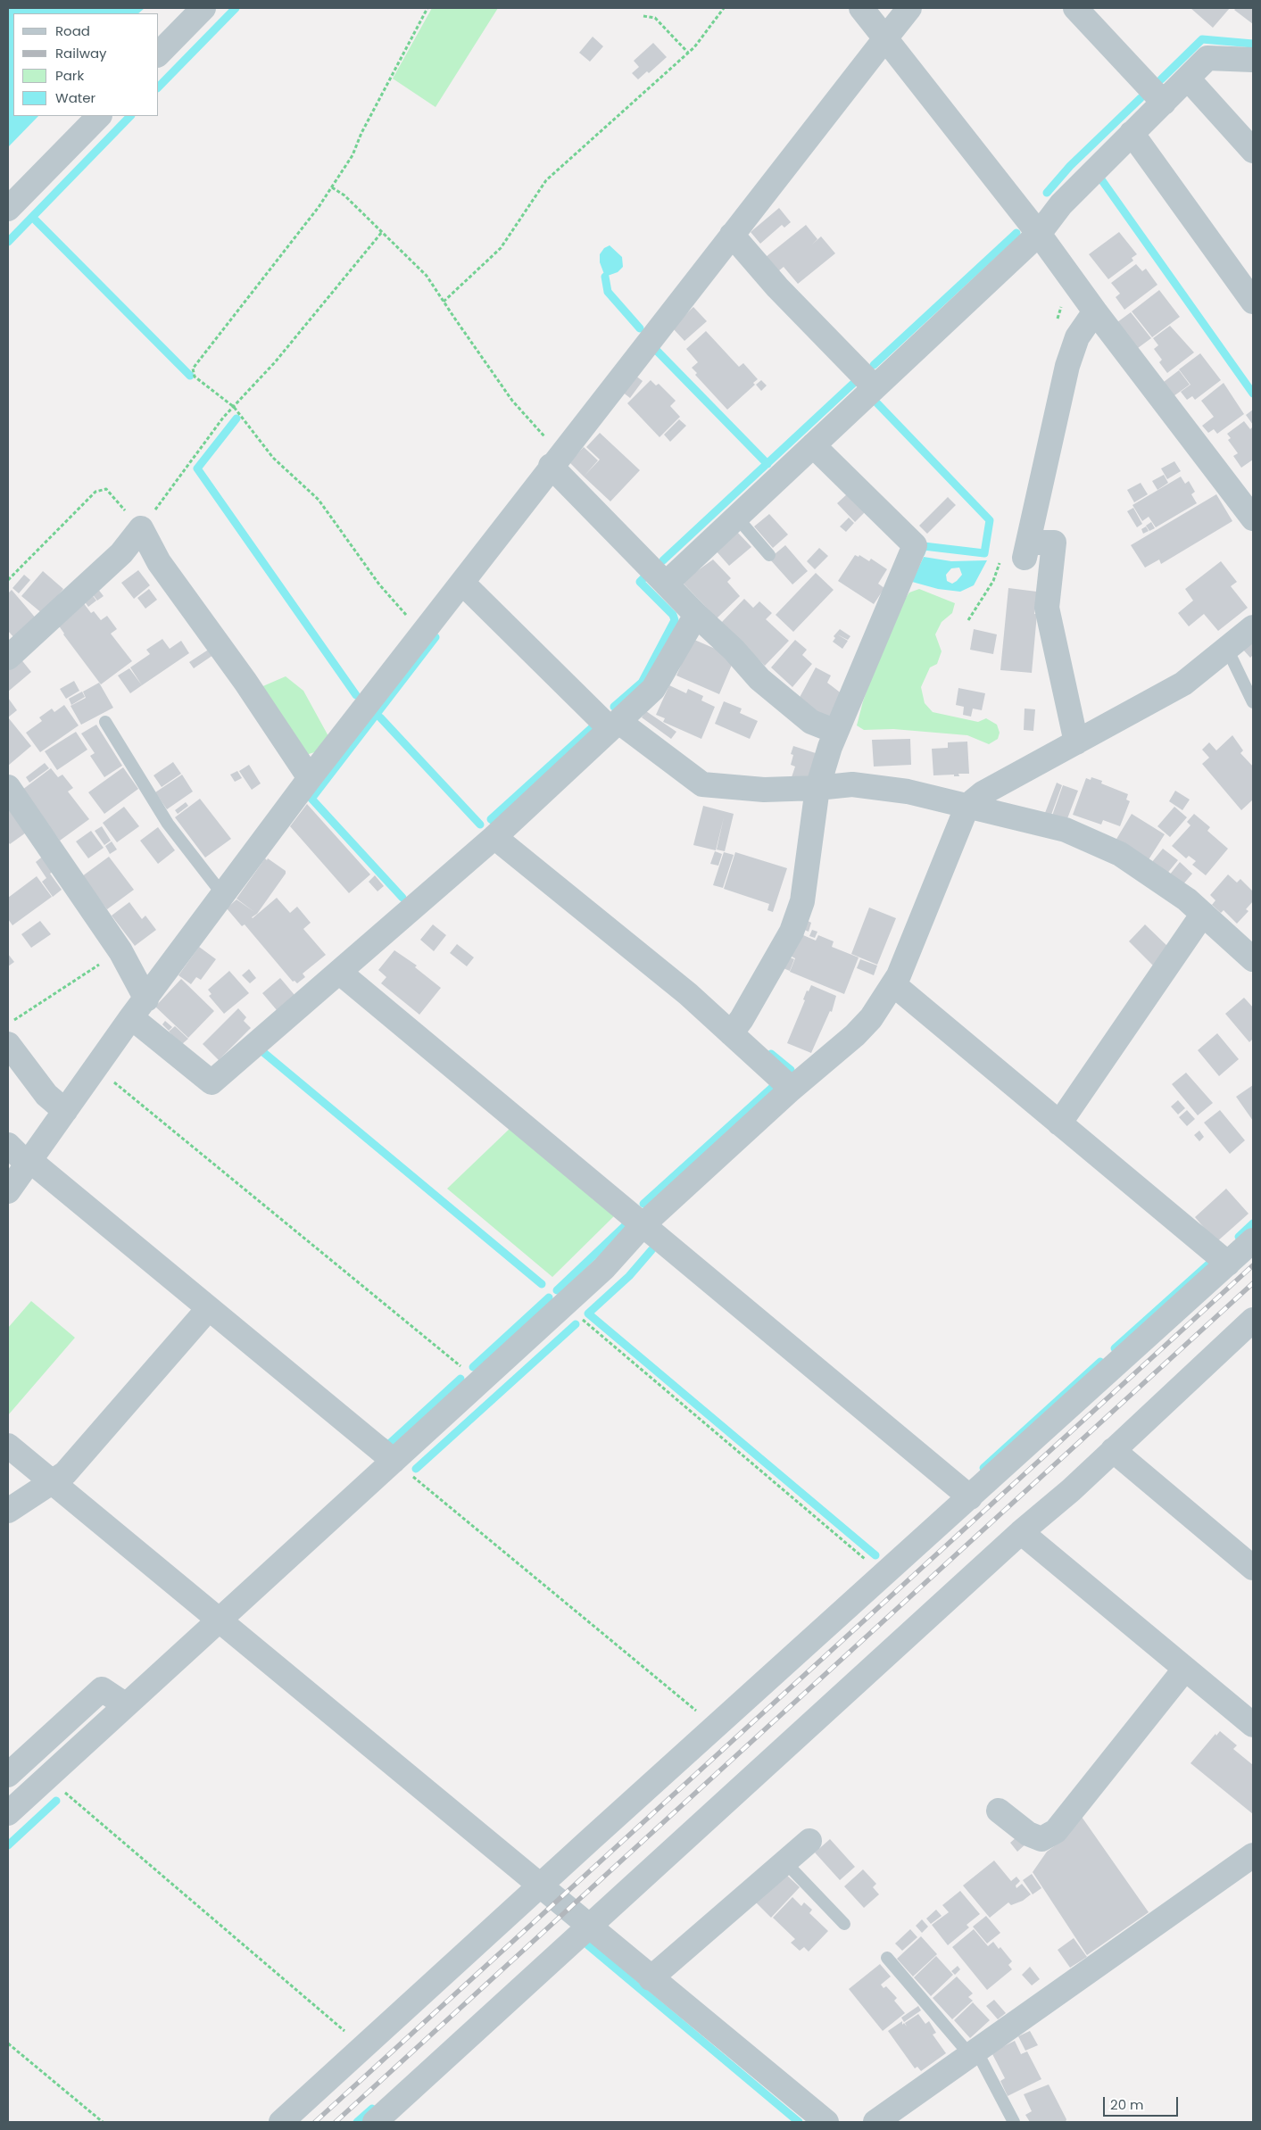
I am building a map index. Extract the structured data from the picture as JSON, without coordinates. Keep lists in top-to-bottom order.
{
  "legend": [
    "Road",
    "Railway",
    "Park",
    "Water"
  ],
  "scale_bar": "20 m"
}
